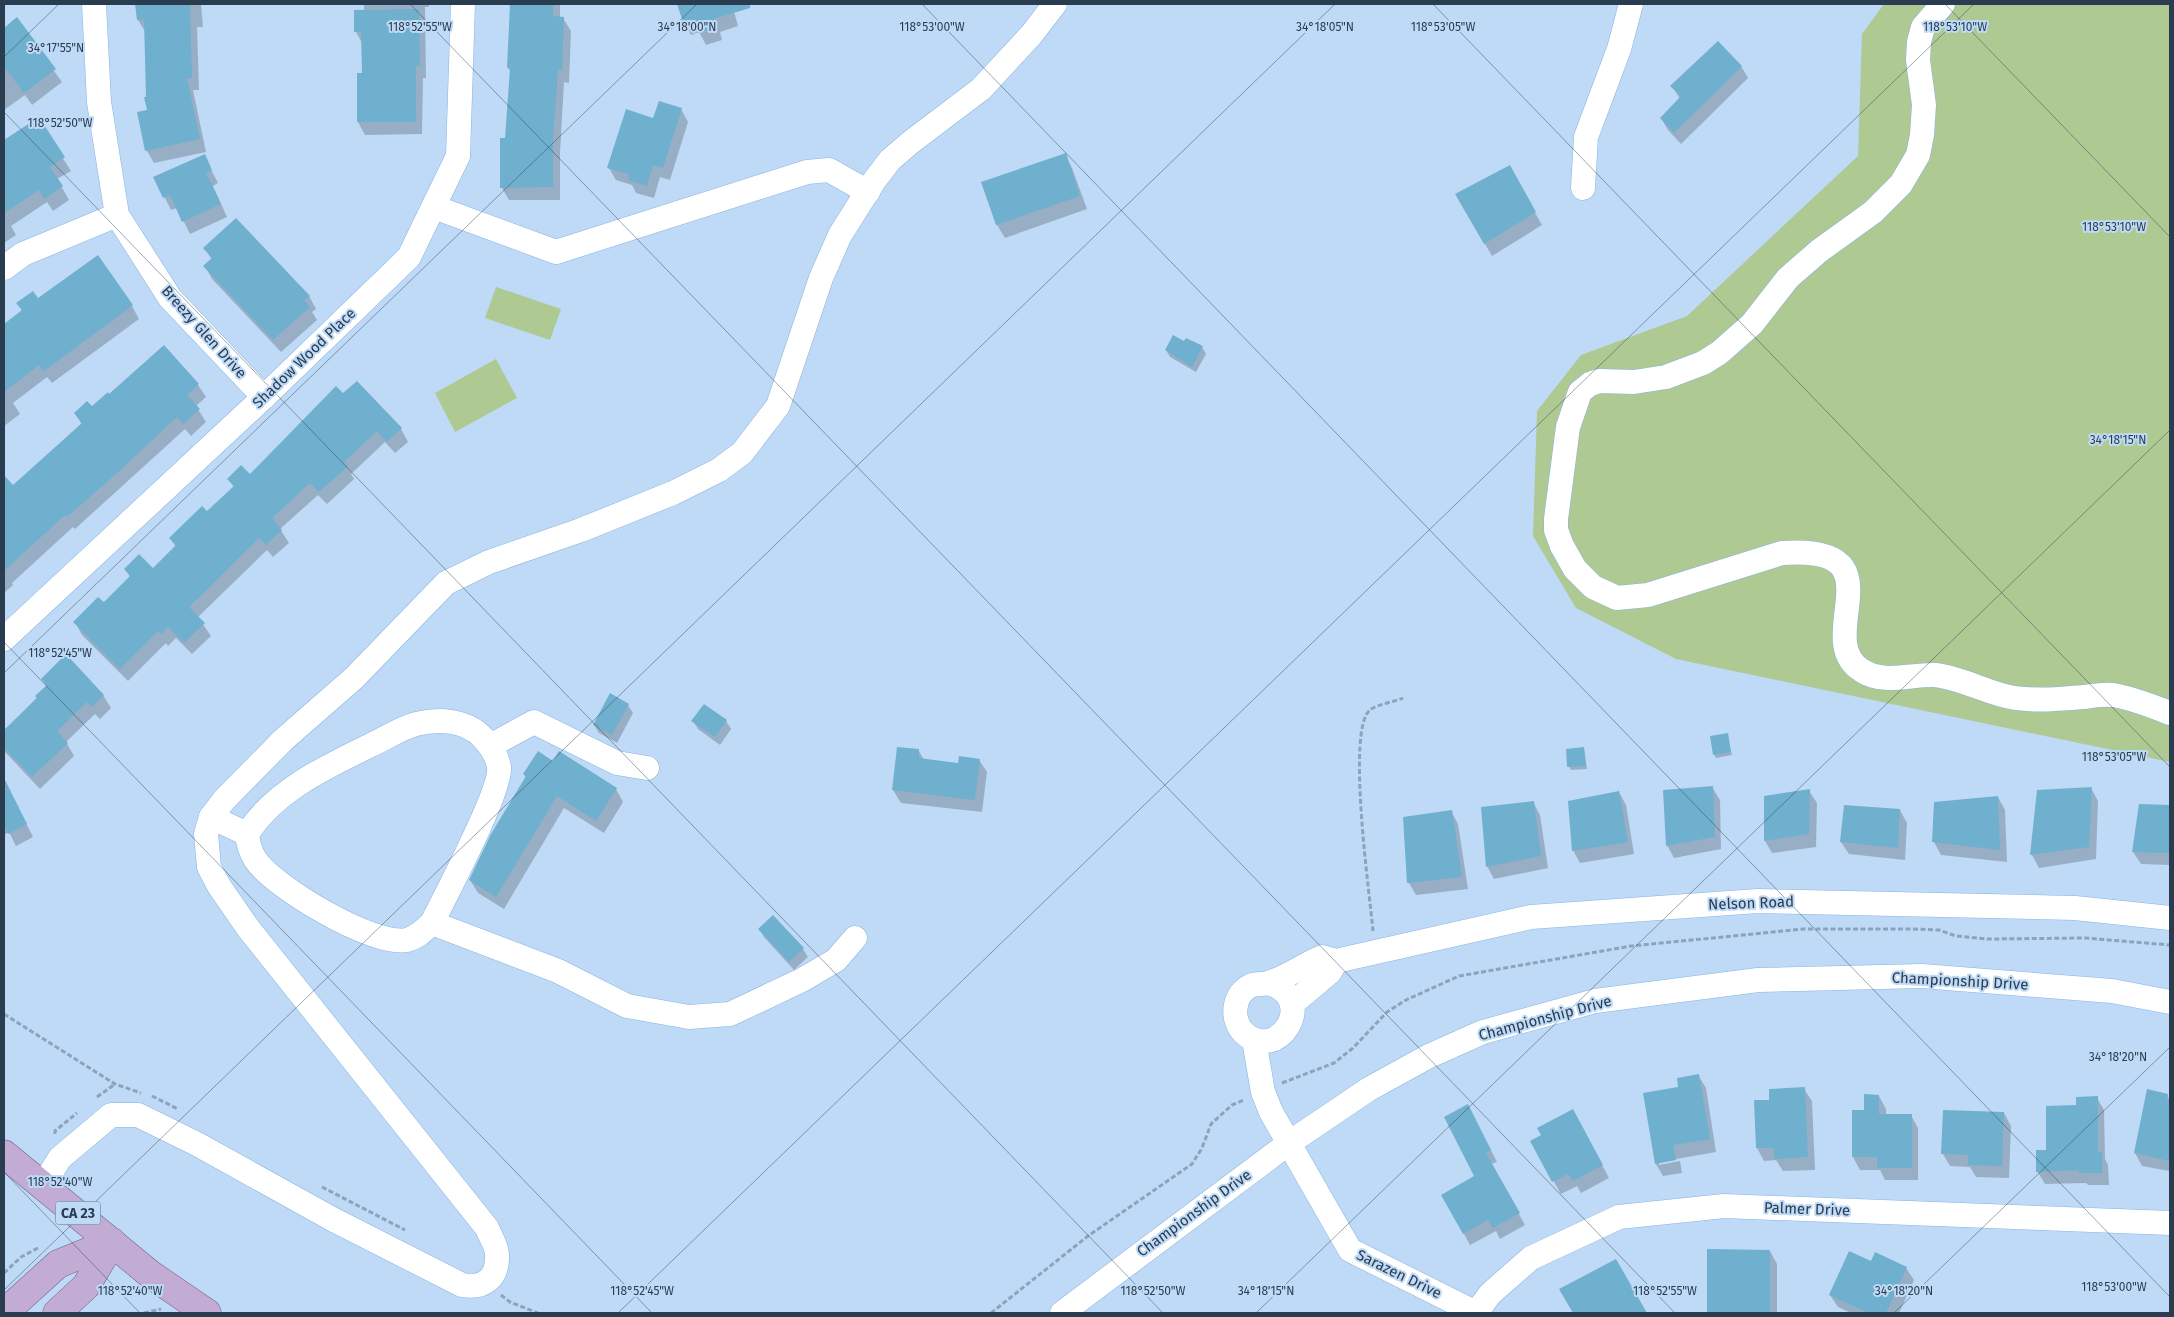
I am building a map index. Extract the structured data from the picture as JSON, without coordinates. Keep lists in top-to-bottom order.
{
  "streets": {
    "main road": ["CA 23"],
    "street": [
      "Breezy Glen Drive",
      "Shadow Wood Place",
      "Nelson Road",
      "Championship Drive",
      "Palmer Drive",
      "Sarazen Drive"
    ]
  },
  "crossings": [
    ["Breezy Glen Drive", "Shadow Wood Place"],
    ["Championship Drive", "Sarazen Drive"],
    ["Palmer Drive", "Sarazen Drive"]
  ],
  "coordinates": [
    "34°18'00\"N",
    "34°18'05\"N",
    "118°52'55\"W",
    "118°53'00\"W",
    "118°53'05\"W",
    "118°53'10\"W",
    "34°17'55\"N",
    "118°52'50\"W",
    "34°18'15\"N",
    "118°52'45\"W",
    "34°18'20\"N",
    "118°52'40\"W"
  ]
}
